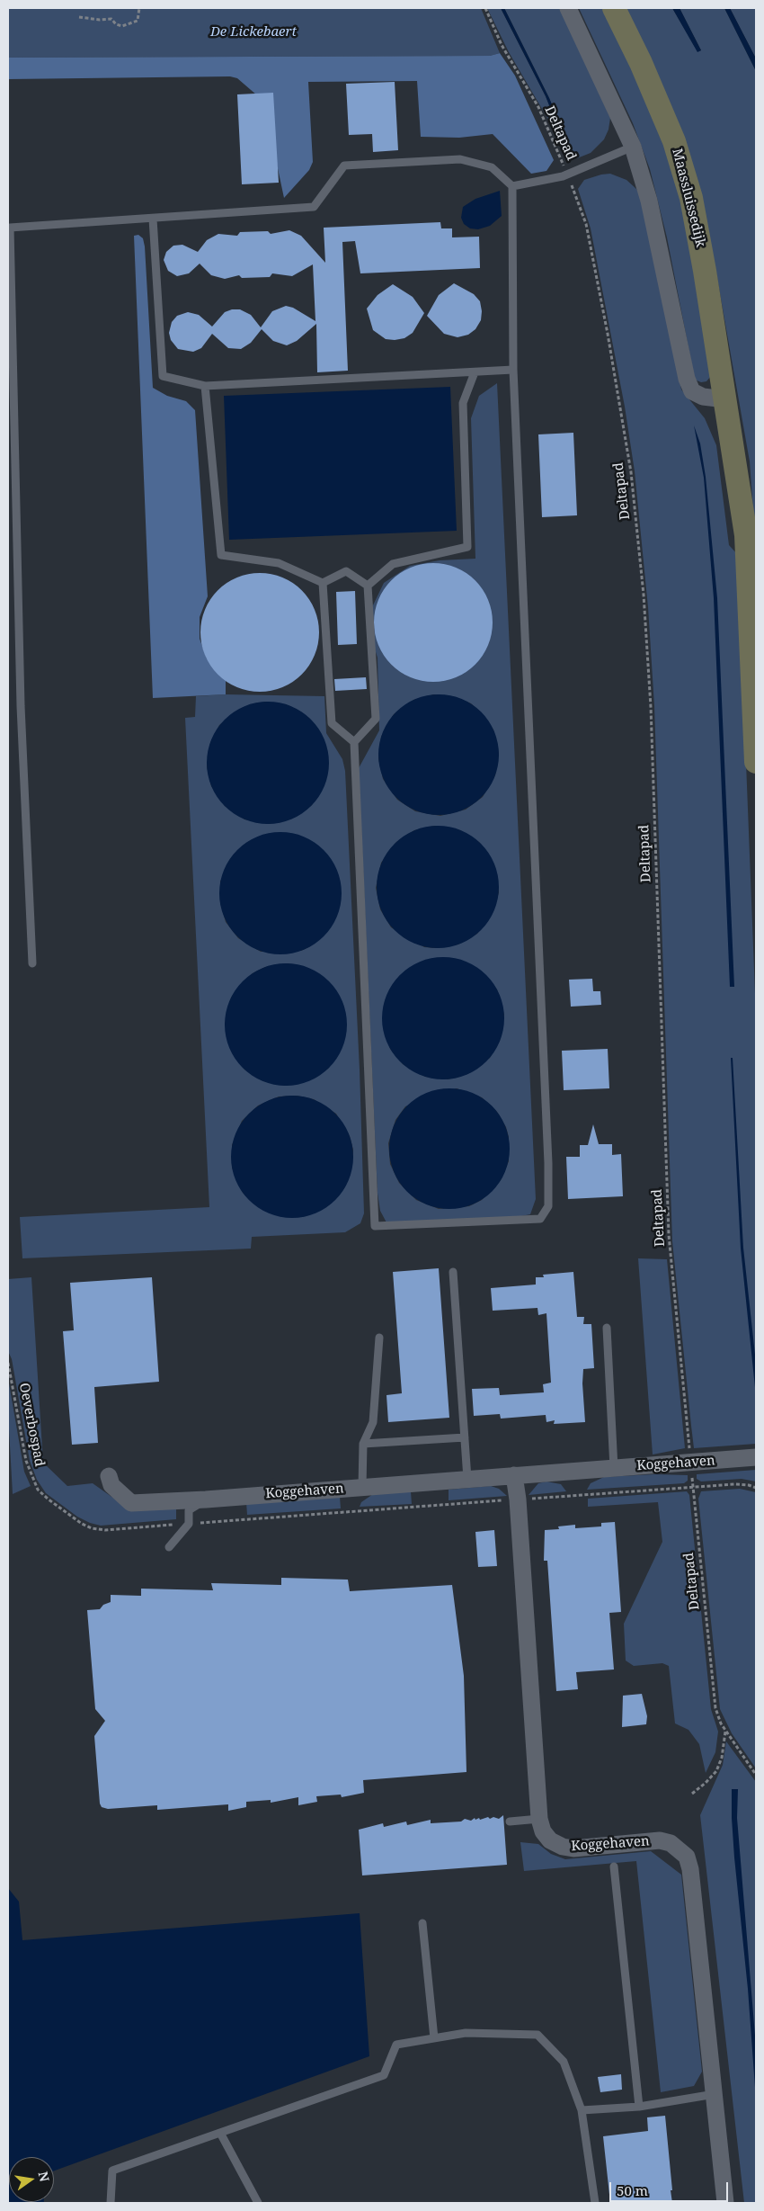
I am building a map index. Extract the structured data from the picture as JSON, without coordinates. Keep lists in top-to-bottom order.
{
  "streets": {
    "street": ["Maassluissedijk", "Koggehaven"],
    "path": ["Deltapad", "Oeverbospad"]
  },
  "crossings": [
    ["Deltapad", "Koggehaven"],
    ["Oeverbospad", "Koggehaven"]
  ],
  "parks": ["De Lickebaert"],
  "scale_bar": "50 m",
  "north": "right"
}
